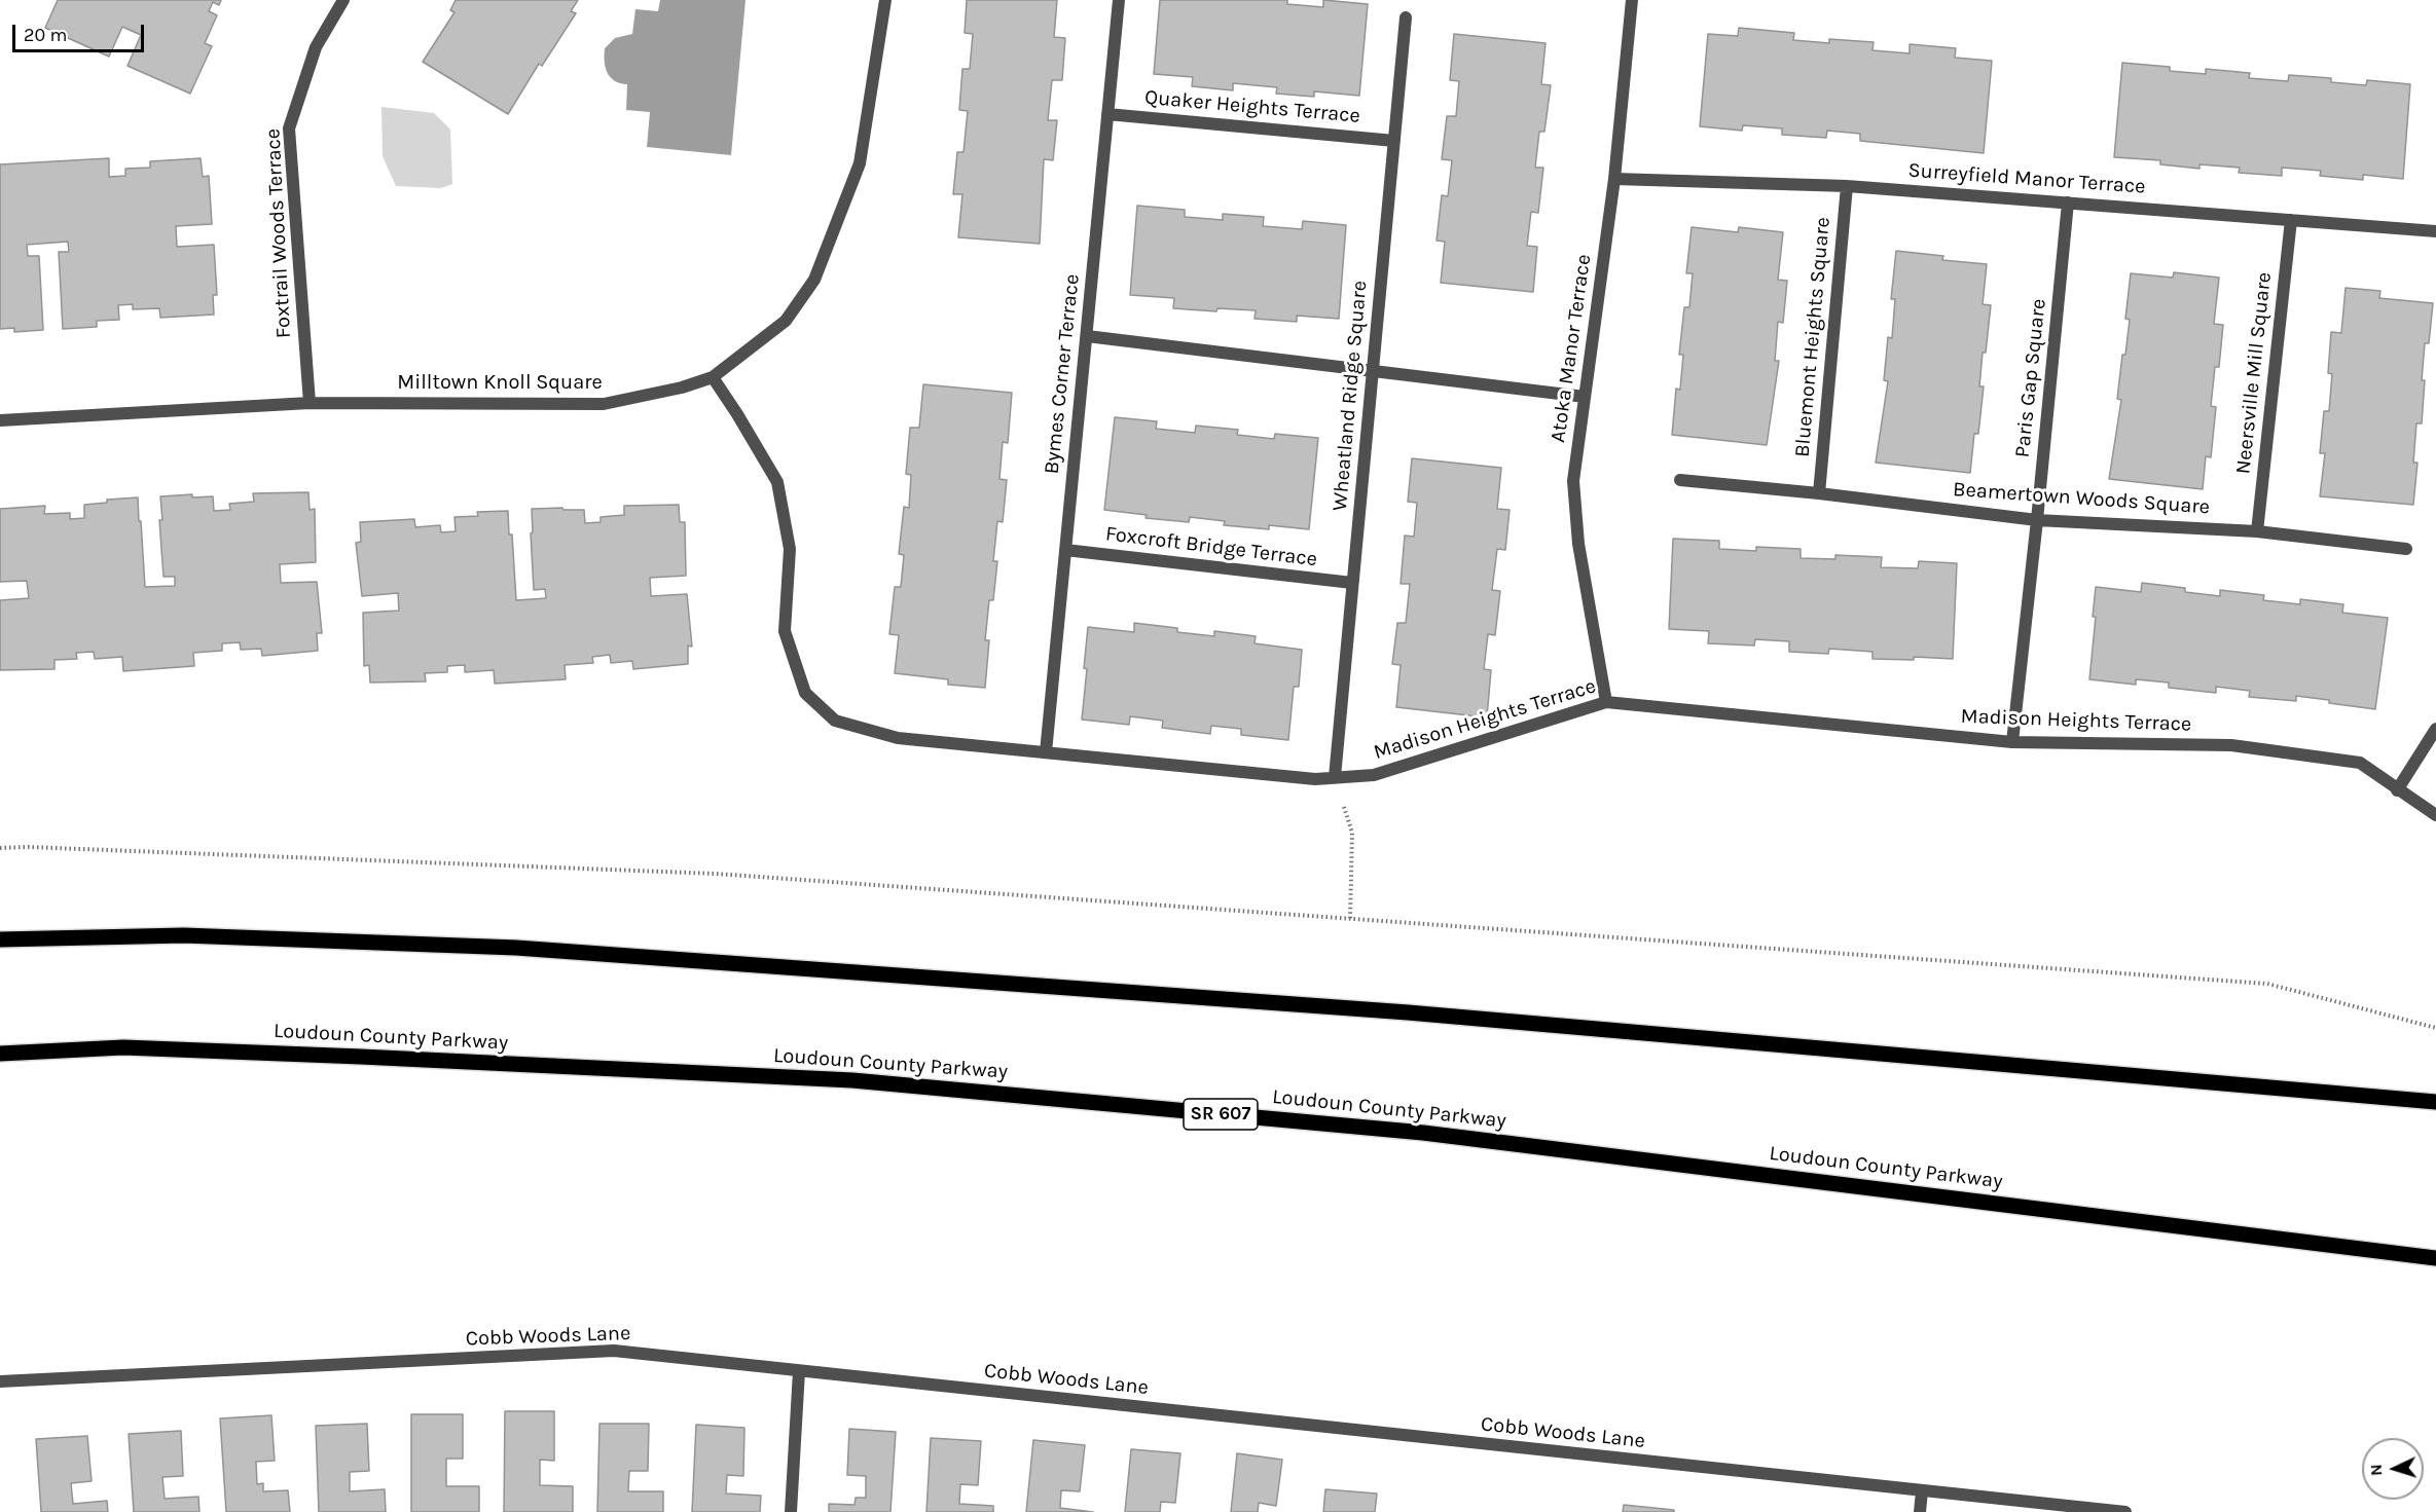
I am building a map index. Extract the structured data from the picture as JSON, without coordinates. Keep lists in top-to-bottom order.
{
  "streets": {
    "main road": ["Loudoun County Parkway", "SR 607"],
    "street": [
      "Quaker Heights Terrace",
      "Surreyfield Manor Terrace",
      "Foxtrail Woods Terrace",
      "Bluemont Heights Square",
      "Atoka Manor Terrace",
      "Neersville Mill Square",
      "Bymes Corner Terrace",
      "Paris Gap Square",
      "Milltown Knoll Square",
      "Wheatland Ridge Square",
      "Beamertown Woods Square",
      "Foxcroft Bridge Terrace",
      "Madison Heights Terrace",
      "Cobb Woods Lane"
    ]
  },
  "crossings": [
    ["Quaker Heights Terrace", "Bymes Corner Terrace"],
    ["Quaker Heights Terrace", "Wheatland Ridge Square"],
    ["Surreyfield Manor Terrace", "Bluemont Heights Square"],
    ["Surreyfield Manor Terrace", "Atoka Manor Terrace"],
    ["Surreyfield Manor Terrace", "Neersville Mill Square"],
    ["Surreyfield Manor Terrace", "Paris Gap Square"],
    ["Foxtrail Woods Terrace", "Milltown Knoll Square"],
    ["Bluemont Heights Square", "Beamertown Woods Square"],
    ["Atoka Manor Terrace", "Madison Heights Terrace"],
    ["Neersville Mill Square", "Beamertown Woods Square"],
    ["Bymes Corner Terrace", "Foxcroft Bridge Terrace"],
    ["Bymes Corner Terrace", "Madison Heights Terrace"],
    ["Paris Gap Square", "Beamertown Woods Square"],
    ["Paris Gap Square", "Madison Heights Terrace"],
    ["Milltown Knoll Square", "Madison Heights Terrace"],
    ["Wheatland Ridge Square", "Foxcroft Bridge Terrace"],
    ["Wheatland Ridge Square", "Madison Heights Terrace"]
  ],
  "scale_bar": "20 m",
  "north": "left"
}
